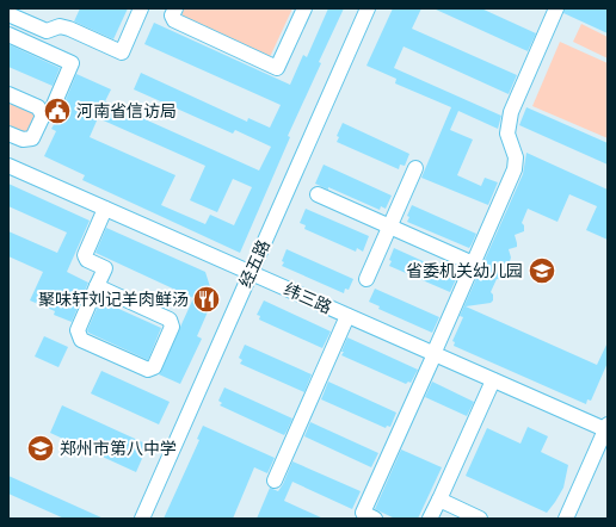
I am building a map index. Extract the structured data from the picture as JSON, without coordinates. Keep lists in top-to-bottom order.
{
  "streets": {
    "street": ["经五路", "纬三路"]
  },
  "crossings": [
    ["经五路", "纬三路"]
  ],
  "places": {
    "public building": ["河南省信访局"],
    "school or university": ["省委机关幼儿园", "郑州市第八中学"],
    "restaurant": ["聚味轩刘记羊肉鲜汤"]
  }
}
